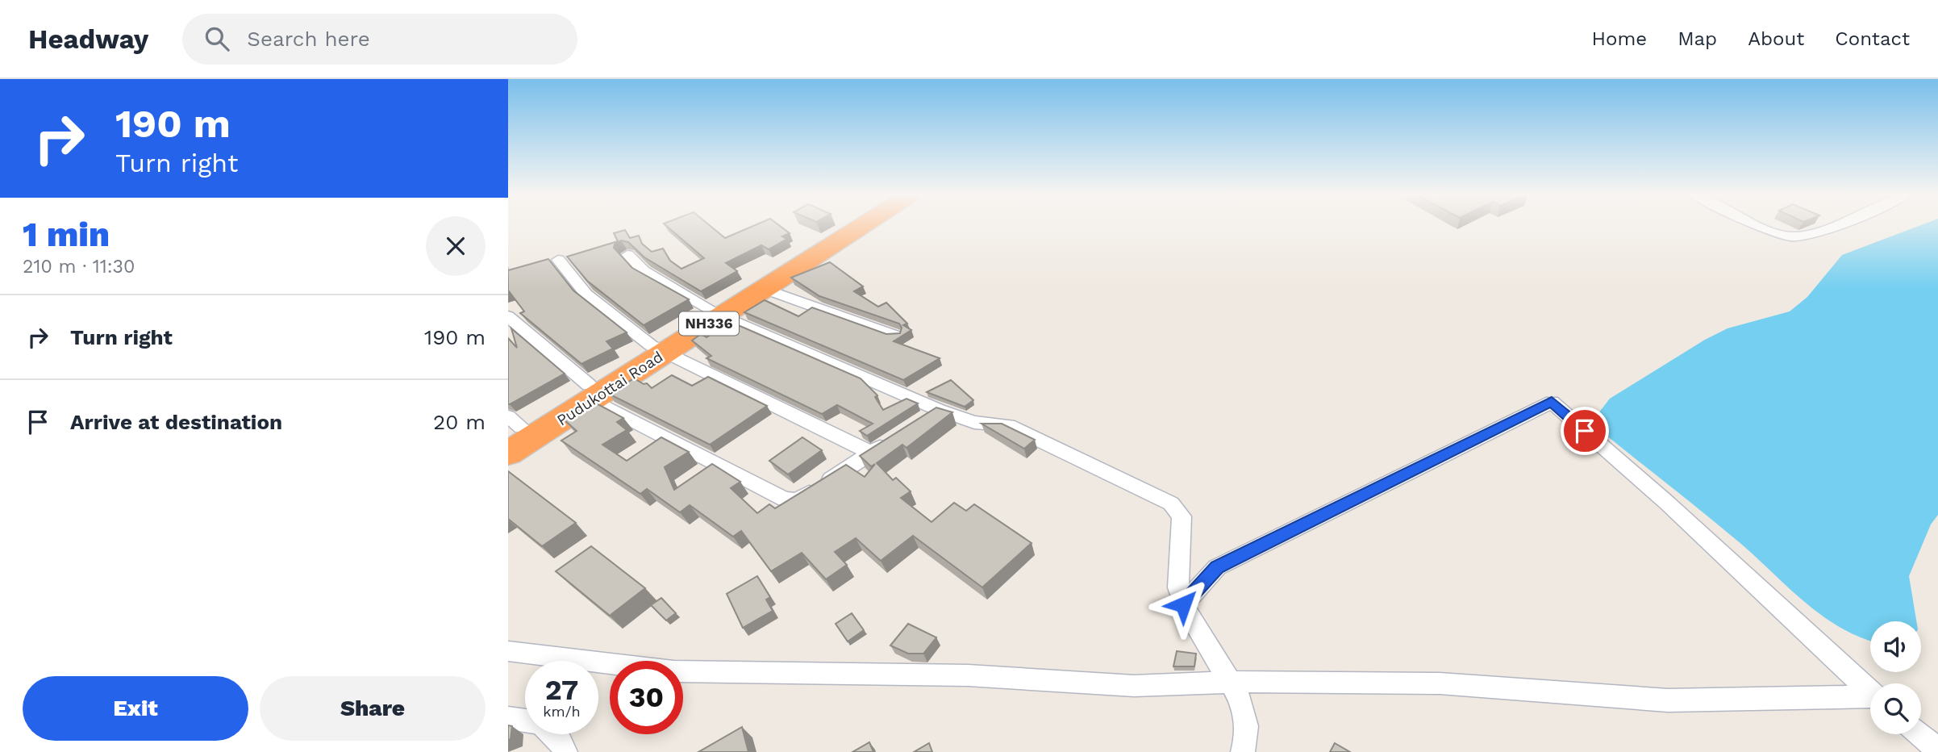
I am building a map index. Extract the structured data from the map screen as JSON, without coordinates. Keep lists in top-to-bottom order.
{
  "streets": {
    "highway": ["NH336", "Pudukottai Road"]
  },
  "page": {
    "header": "Headway",
    "search": "Search here",
    "nav": [
      "Home",
      "Map",
      "About",
      "Contact"
    ],
    "turn": ["190 m", "Turn right"],
    "heading": ["1 min", "210 m · 11:30"],
    "list": [
      {
        "name": "Turn right",
        "value": "190 m"
      },
      {
        "name": "Arrive at destination",
        "value": "20 m"
      }
    ],
    "speed": "27 km/h",
    "limit": "30",
    "buttons": ["Exit", "Share"]
  }
}
